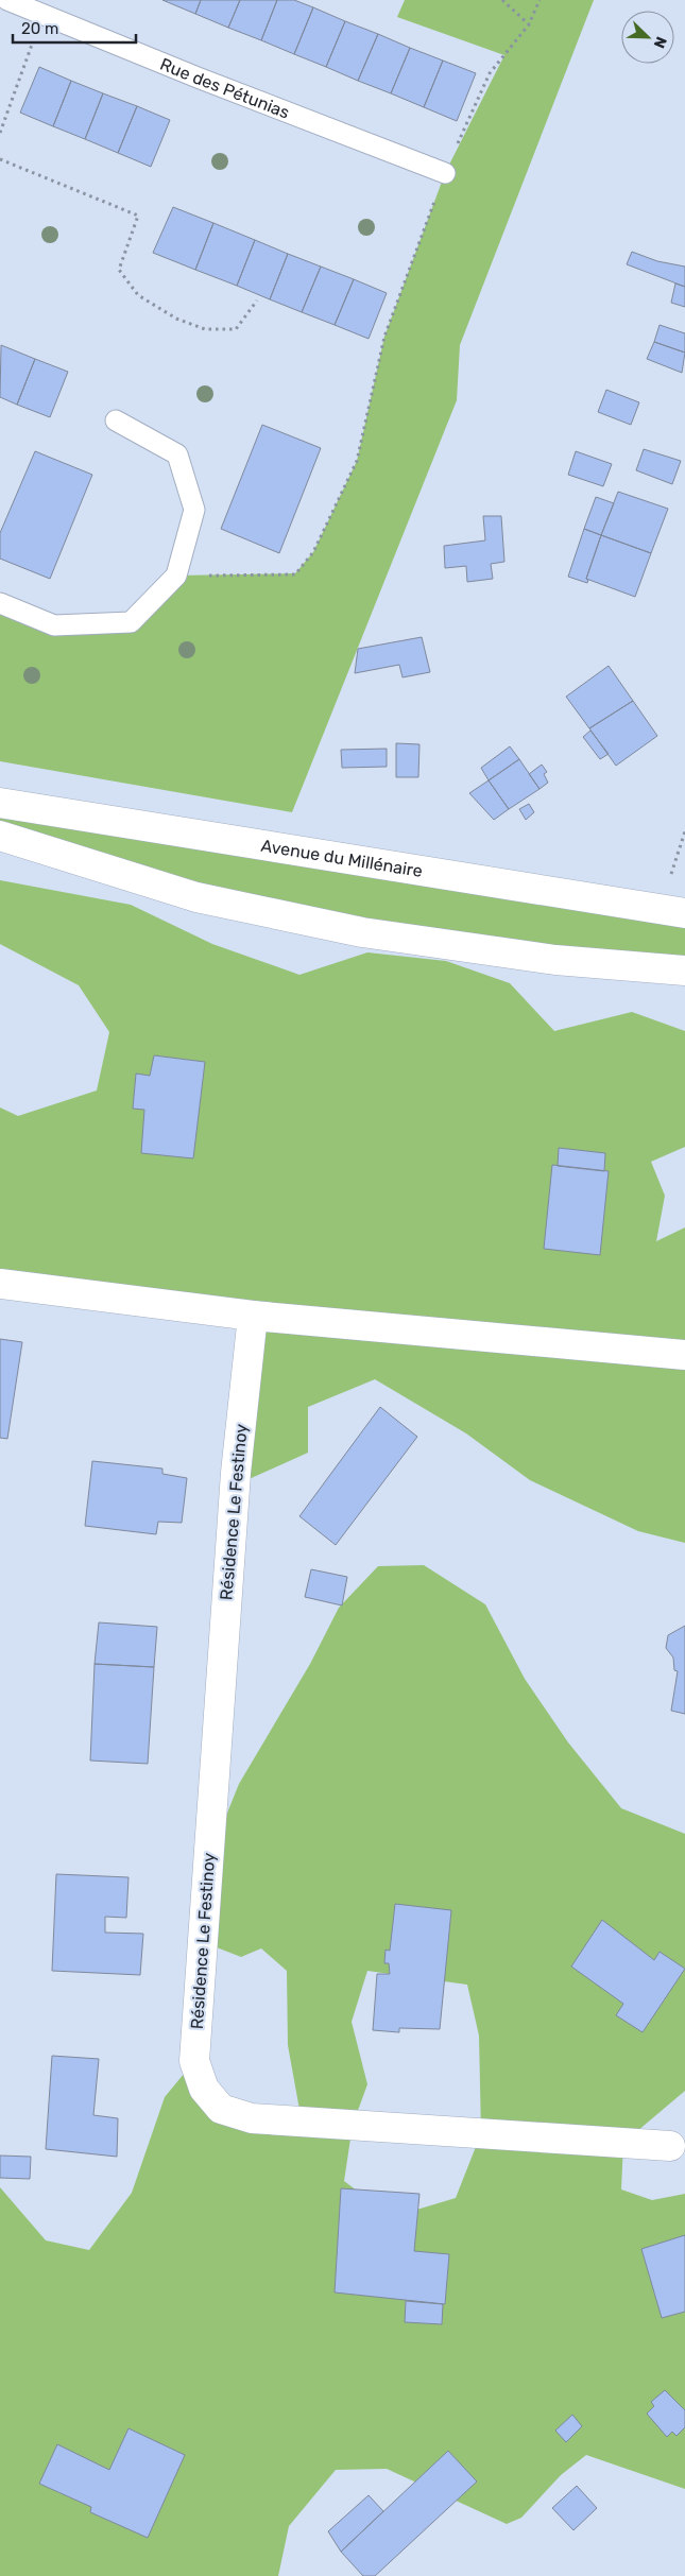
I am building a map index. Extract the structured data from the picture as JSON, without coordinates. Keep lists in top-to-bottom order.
{
  "streets": {
    "street": ["Avenue du Millénaire", "Résidence Le Festinoy"],
    "lane": ["Rue des Pétunias"]
  },
  "scale_bar": "20 m",
  "north": "bottom right"
}
